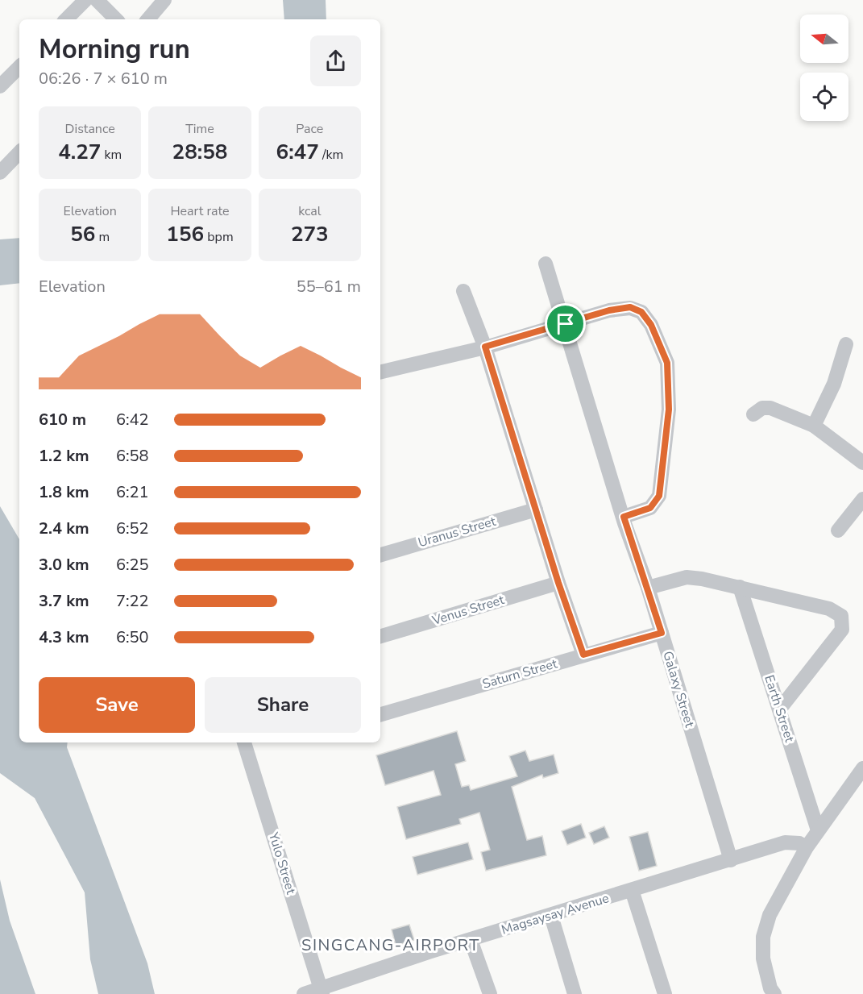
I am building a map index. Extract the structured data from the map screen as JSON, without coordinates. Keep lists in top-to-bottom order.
{
  "streets": {
    "street": [
      "Uranus Street",
      "Venus Street",
      "Saturn Street",
      "Galaxy Street",
      "Earth Street",
      "Yulo Street",
      "Magsaysay Avenue"
    ]
  },
  "crossings": [
    ["Saturn Street", "Galaxy Street"],
    ["Galaxy Street", "Magsaysay Avenue"],
    ["Yulo Street", "Magsaysay Avenue"]
  ],
  "districts": ["SINGCANG-AIRPORT"],
  "north": "left",
  "page": {
    "heading": ["Morning run", "06:26 · 7 × 610 m"],
    "stats": [
      ["Distance", "4.27 km"],
      ["Time", "28:58"],
      ["Pace", "6:47 /km"],
      ["Elevation", "56 m"],
      ["Heart rate", "156 bpm"],
      ["kcal", "273"]
    ],
    "chart": ["Elevation", "55–61 m"],
    "list": [
      {
        "name": "610 m",
        "note": "6:42"
      },
      {
        "name": "1.2 km",
        "note": "6:58"
      },
      {
        "name": "1.8 km",
        "note": "6:21"
      },
      {
        "name": "2.4 km",
        "note": "6:52"
      },
      {
        "name": "3.0 km",
        "note": "6:25"
      },
      {
        "name": "3.7 km",
        "note": "7:22"
      },
      {
        "name": "4.3 km",
        "note": "6:50"
      }
    ],
    "buttons": ["Save", "Share"]
  }
}
